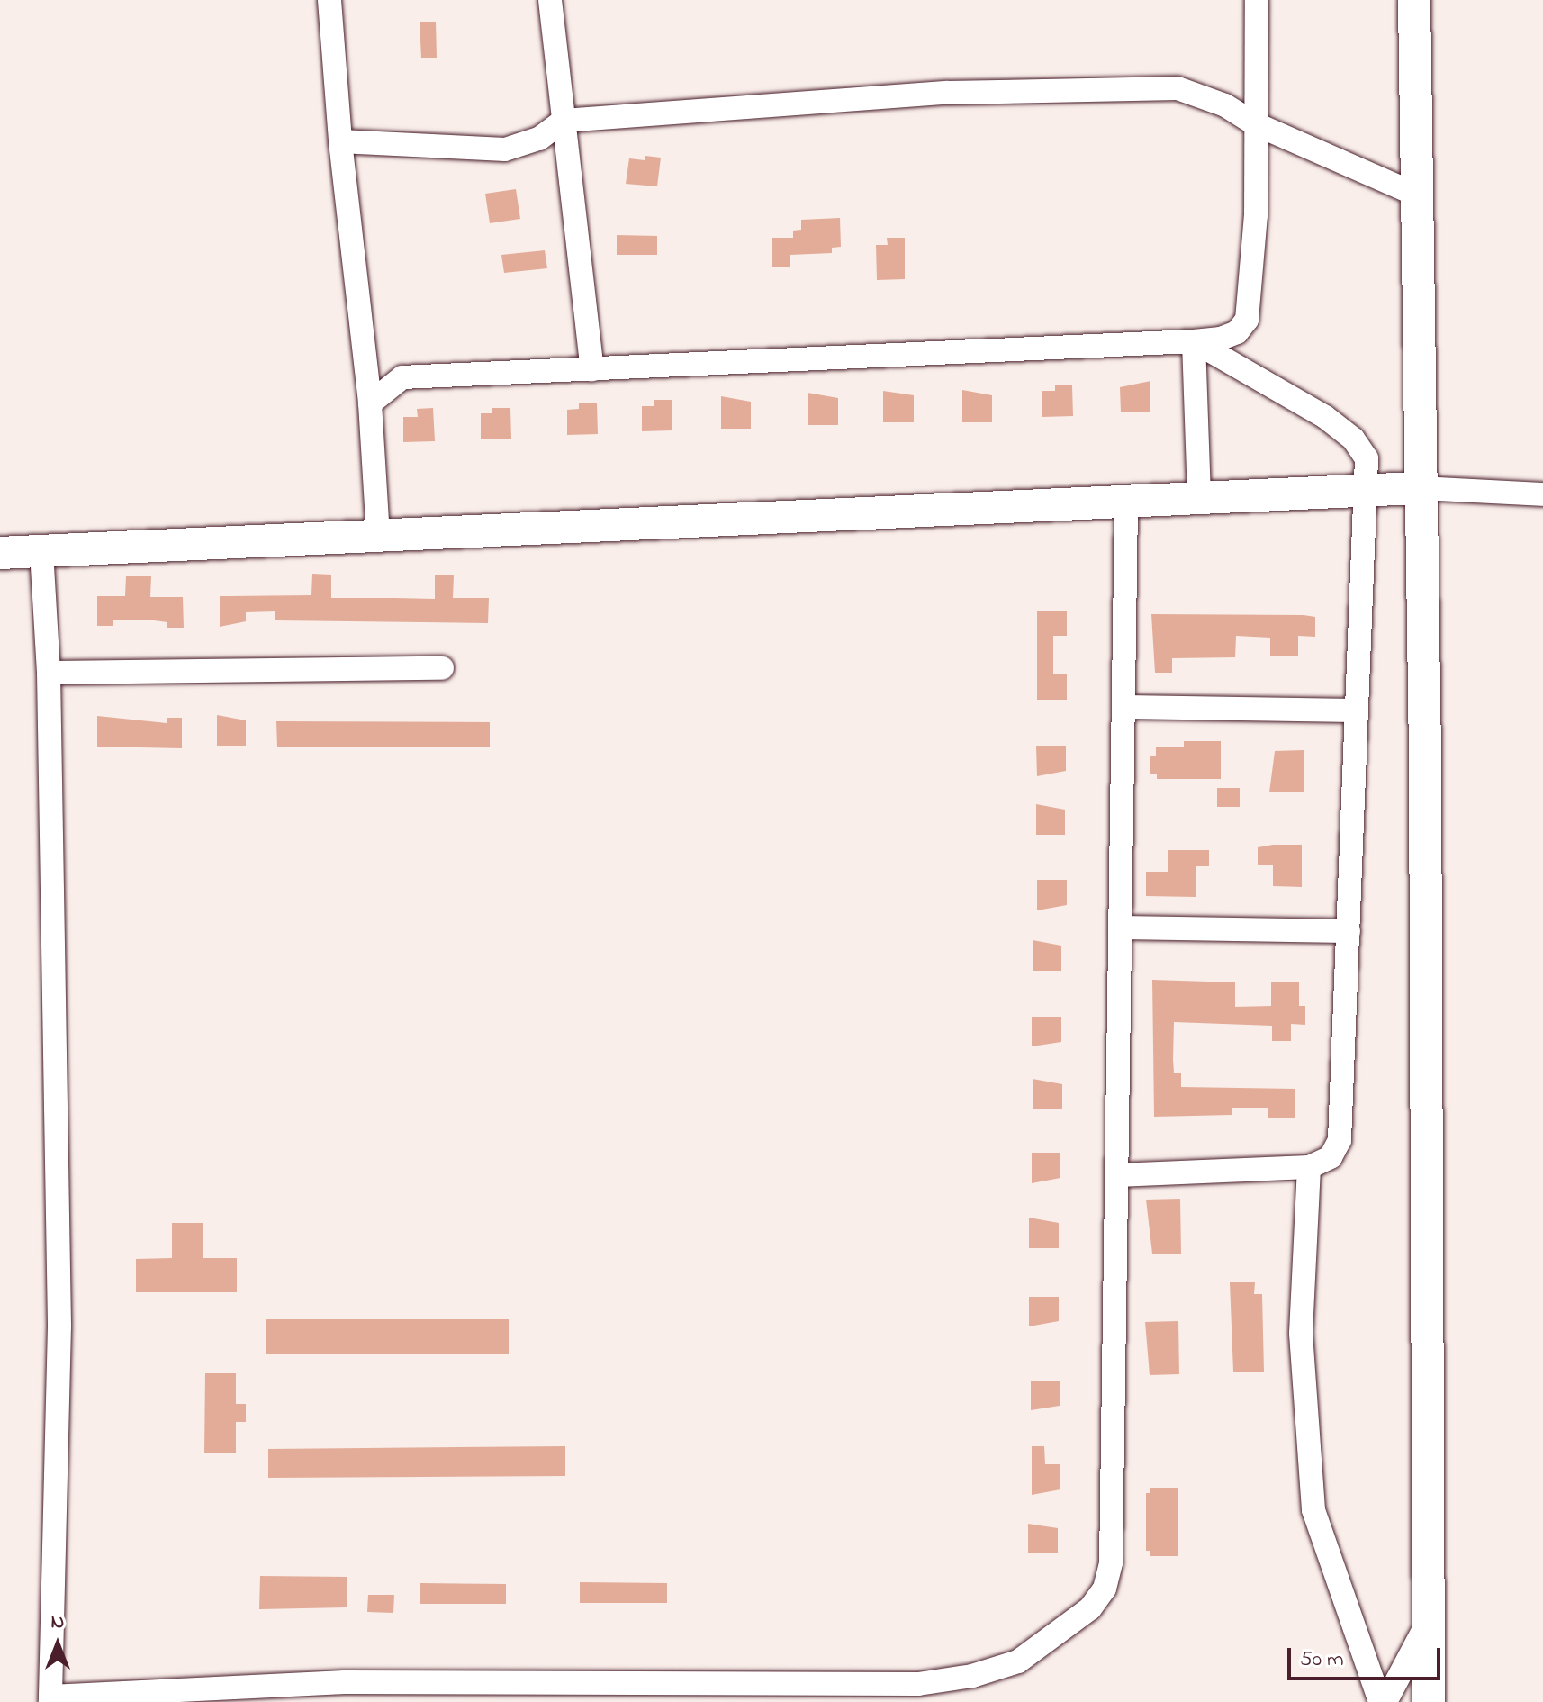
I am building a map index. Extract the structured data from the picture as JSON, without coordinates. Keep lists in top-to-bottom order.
{
  "scale_bar": "50 m",
  "north": "top"
}
